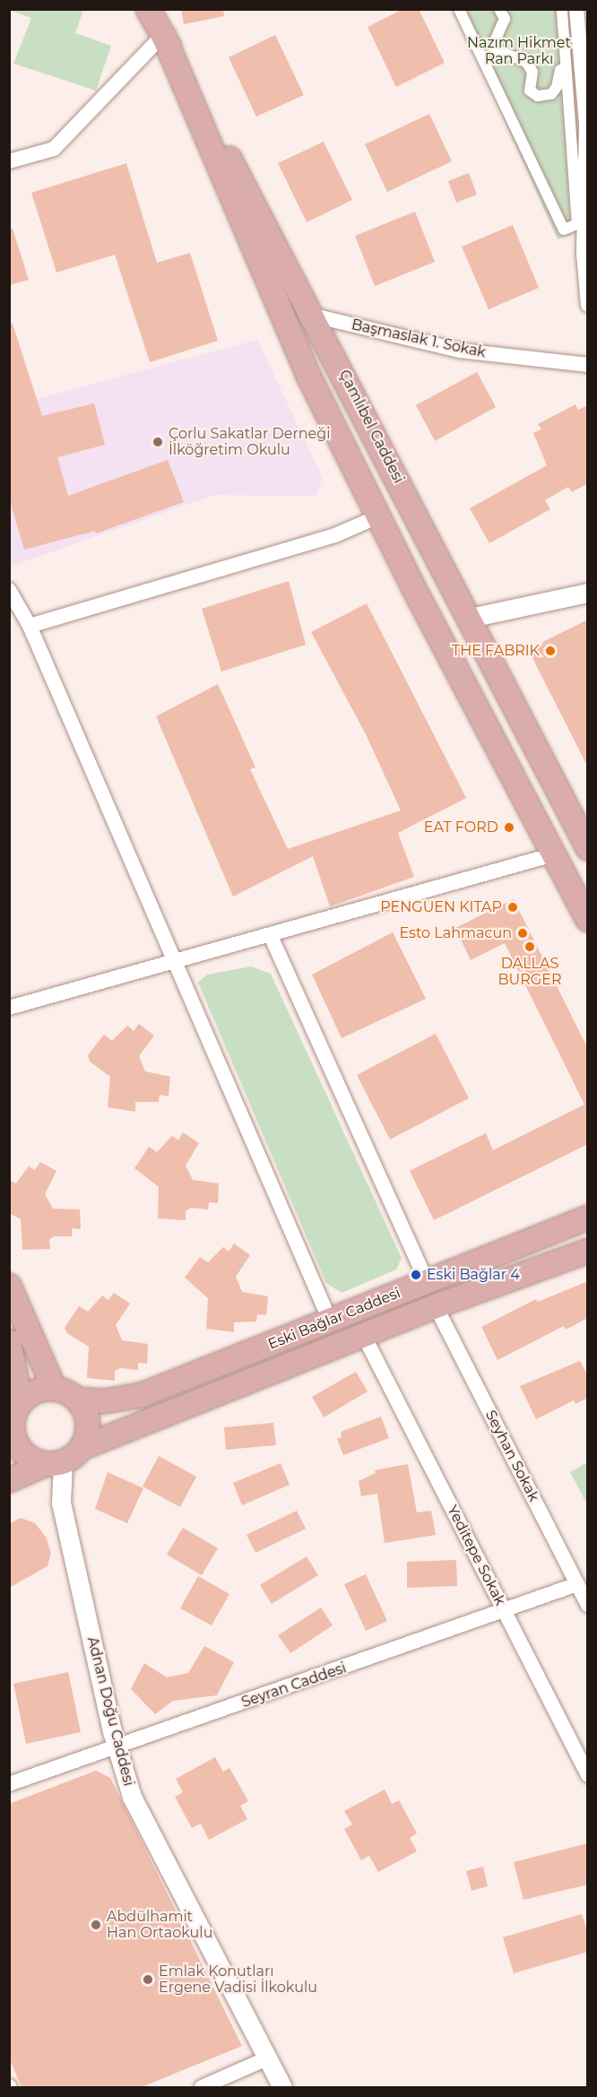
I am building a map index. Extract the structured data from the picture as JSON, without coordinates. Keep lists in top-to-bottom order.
{
  "streets": {
    "main road": ["Çamlıbel Caddesi", "Eski Bağlar Caddesi"],
    "street": [
      "Başmaslak 1. Sokak",
      "Seyhan Sokak",
      "Yeditepe Sokak",
      "Seyran Caddesi",
      "Adnan Doğu Caddesi"
    ]
  },
  "crossings": [
    ["Başmaslak 1. Sokak", "Çamlıbel Caddesi"],
    ["Eski Bağlar Caddesi", "Seyhan Sokak"],
    ["Eski Bağlar Caddesi", "Yeditepe Sokak"],
    ["Eski Bağlar Caddesi", "Adnan Doğu Caddesi"],
    ["Seyhan Sokak", "Seyran Caddesi"],
    ["Yeditepe Sokak", "Seyran Caddesi"],
    ["Seyran Caddesi", "Adnan Doğu Caddesi"]
  ],
  "parks": ["Nazım Hikmet Ran Parkı"],
  "places": [
    "Çorlu Sakatlar Derneği İlköğretim Okulu",
    "THE FABRIK",
    "EAT FORD",
    "PENGUEN KITAP",
    "Esto Lahmacun",
    "DALLAS BURGER",
    "Eski Bağlar 4",
    "Abdülhamit Han Ortaokulu",
    "Emlak Konutları Ergene Vadisi İlkokulu"
  ]
}
